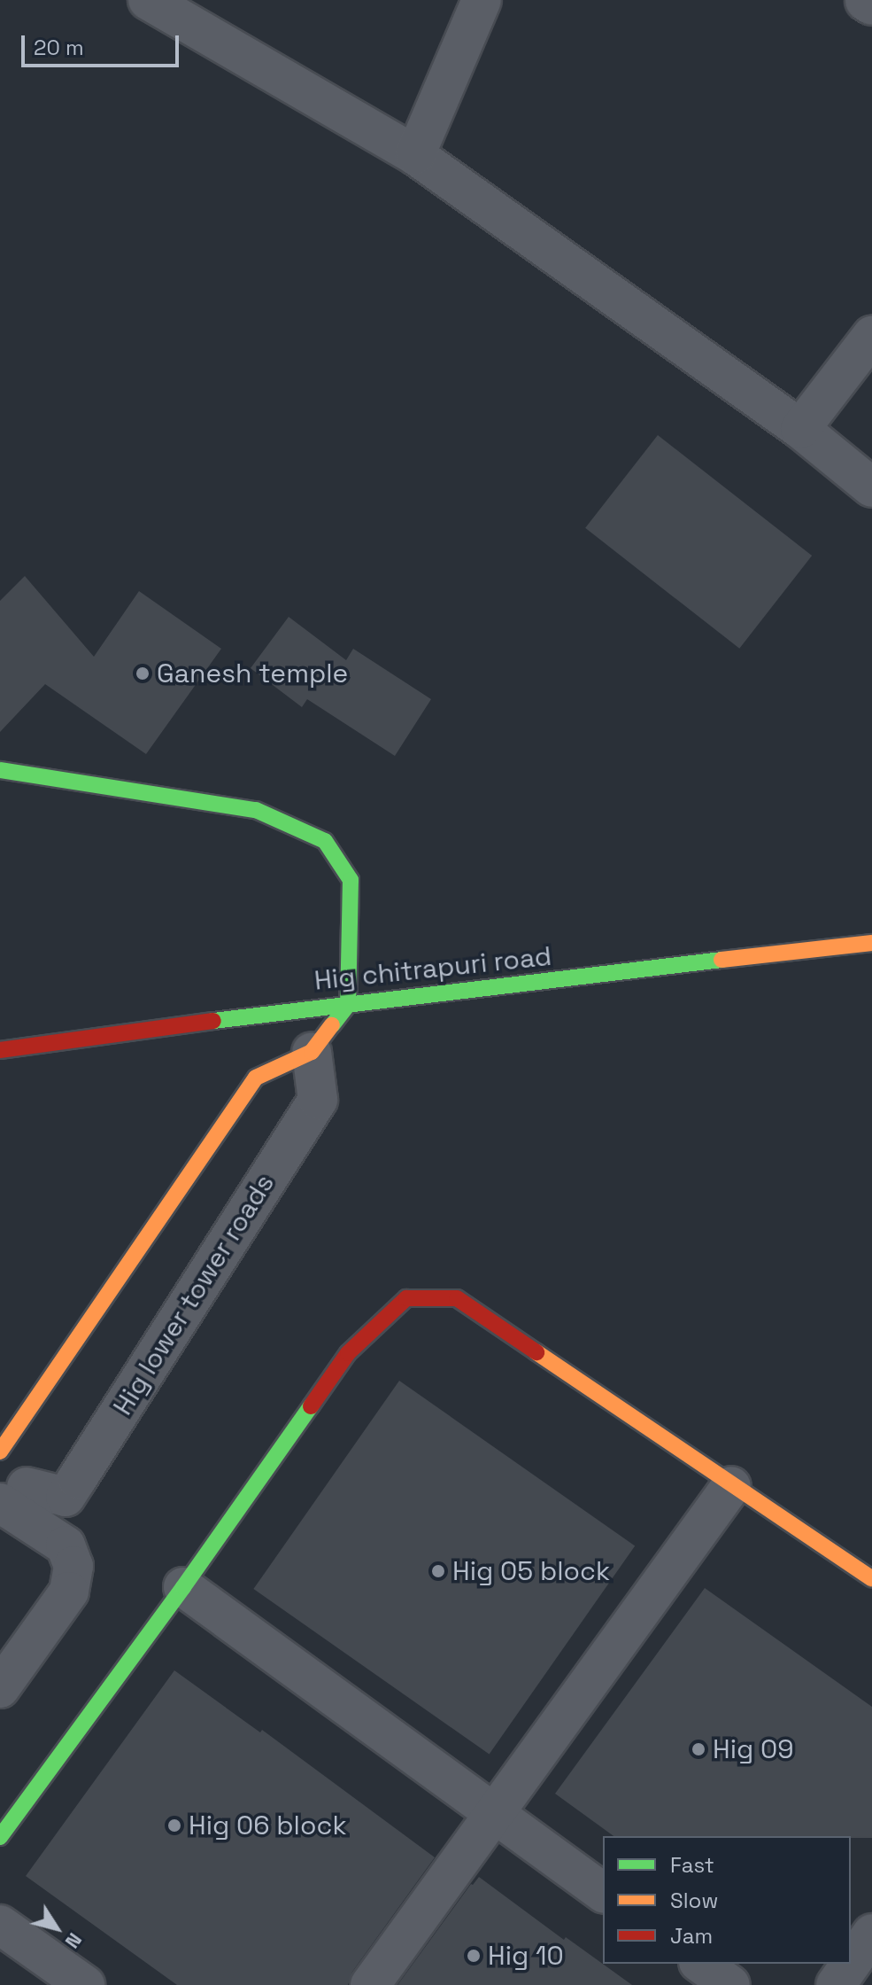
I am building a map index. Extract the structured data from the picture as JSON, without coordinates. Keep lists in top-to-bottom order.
{
  "streets": {
    "street": ["Hig chitrapuri road", "Hig lower tower roads"]
  },
  "places": [
    "Ganesh temple",
    "Hig 05 block",
    "Hig 09",
    "Hig 06 block",
    "Hig 10"
  ],
  "legend": ["Fast", "Slow", "Jam"],
  "scale_bar": "20 m",
  "north": "bottom right"
}
